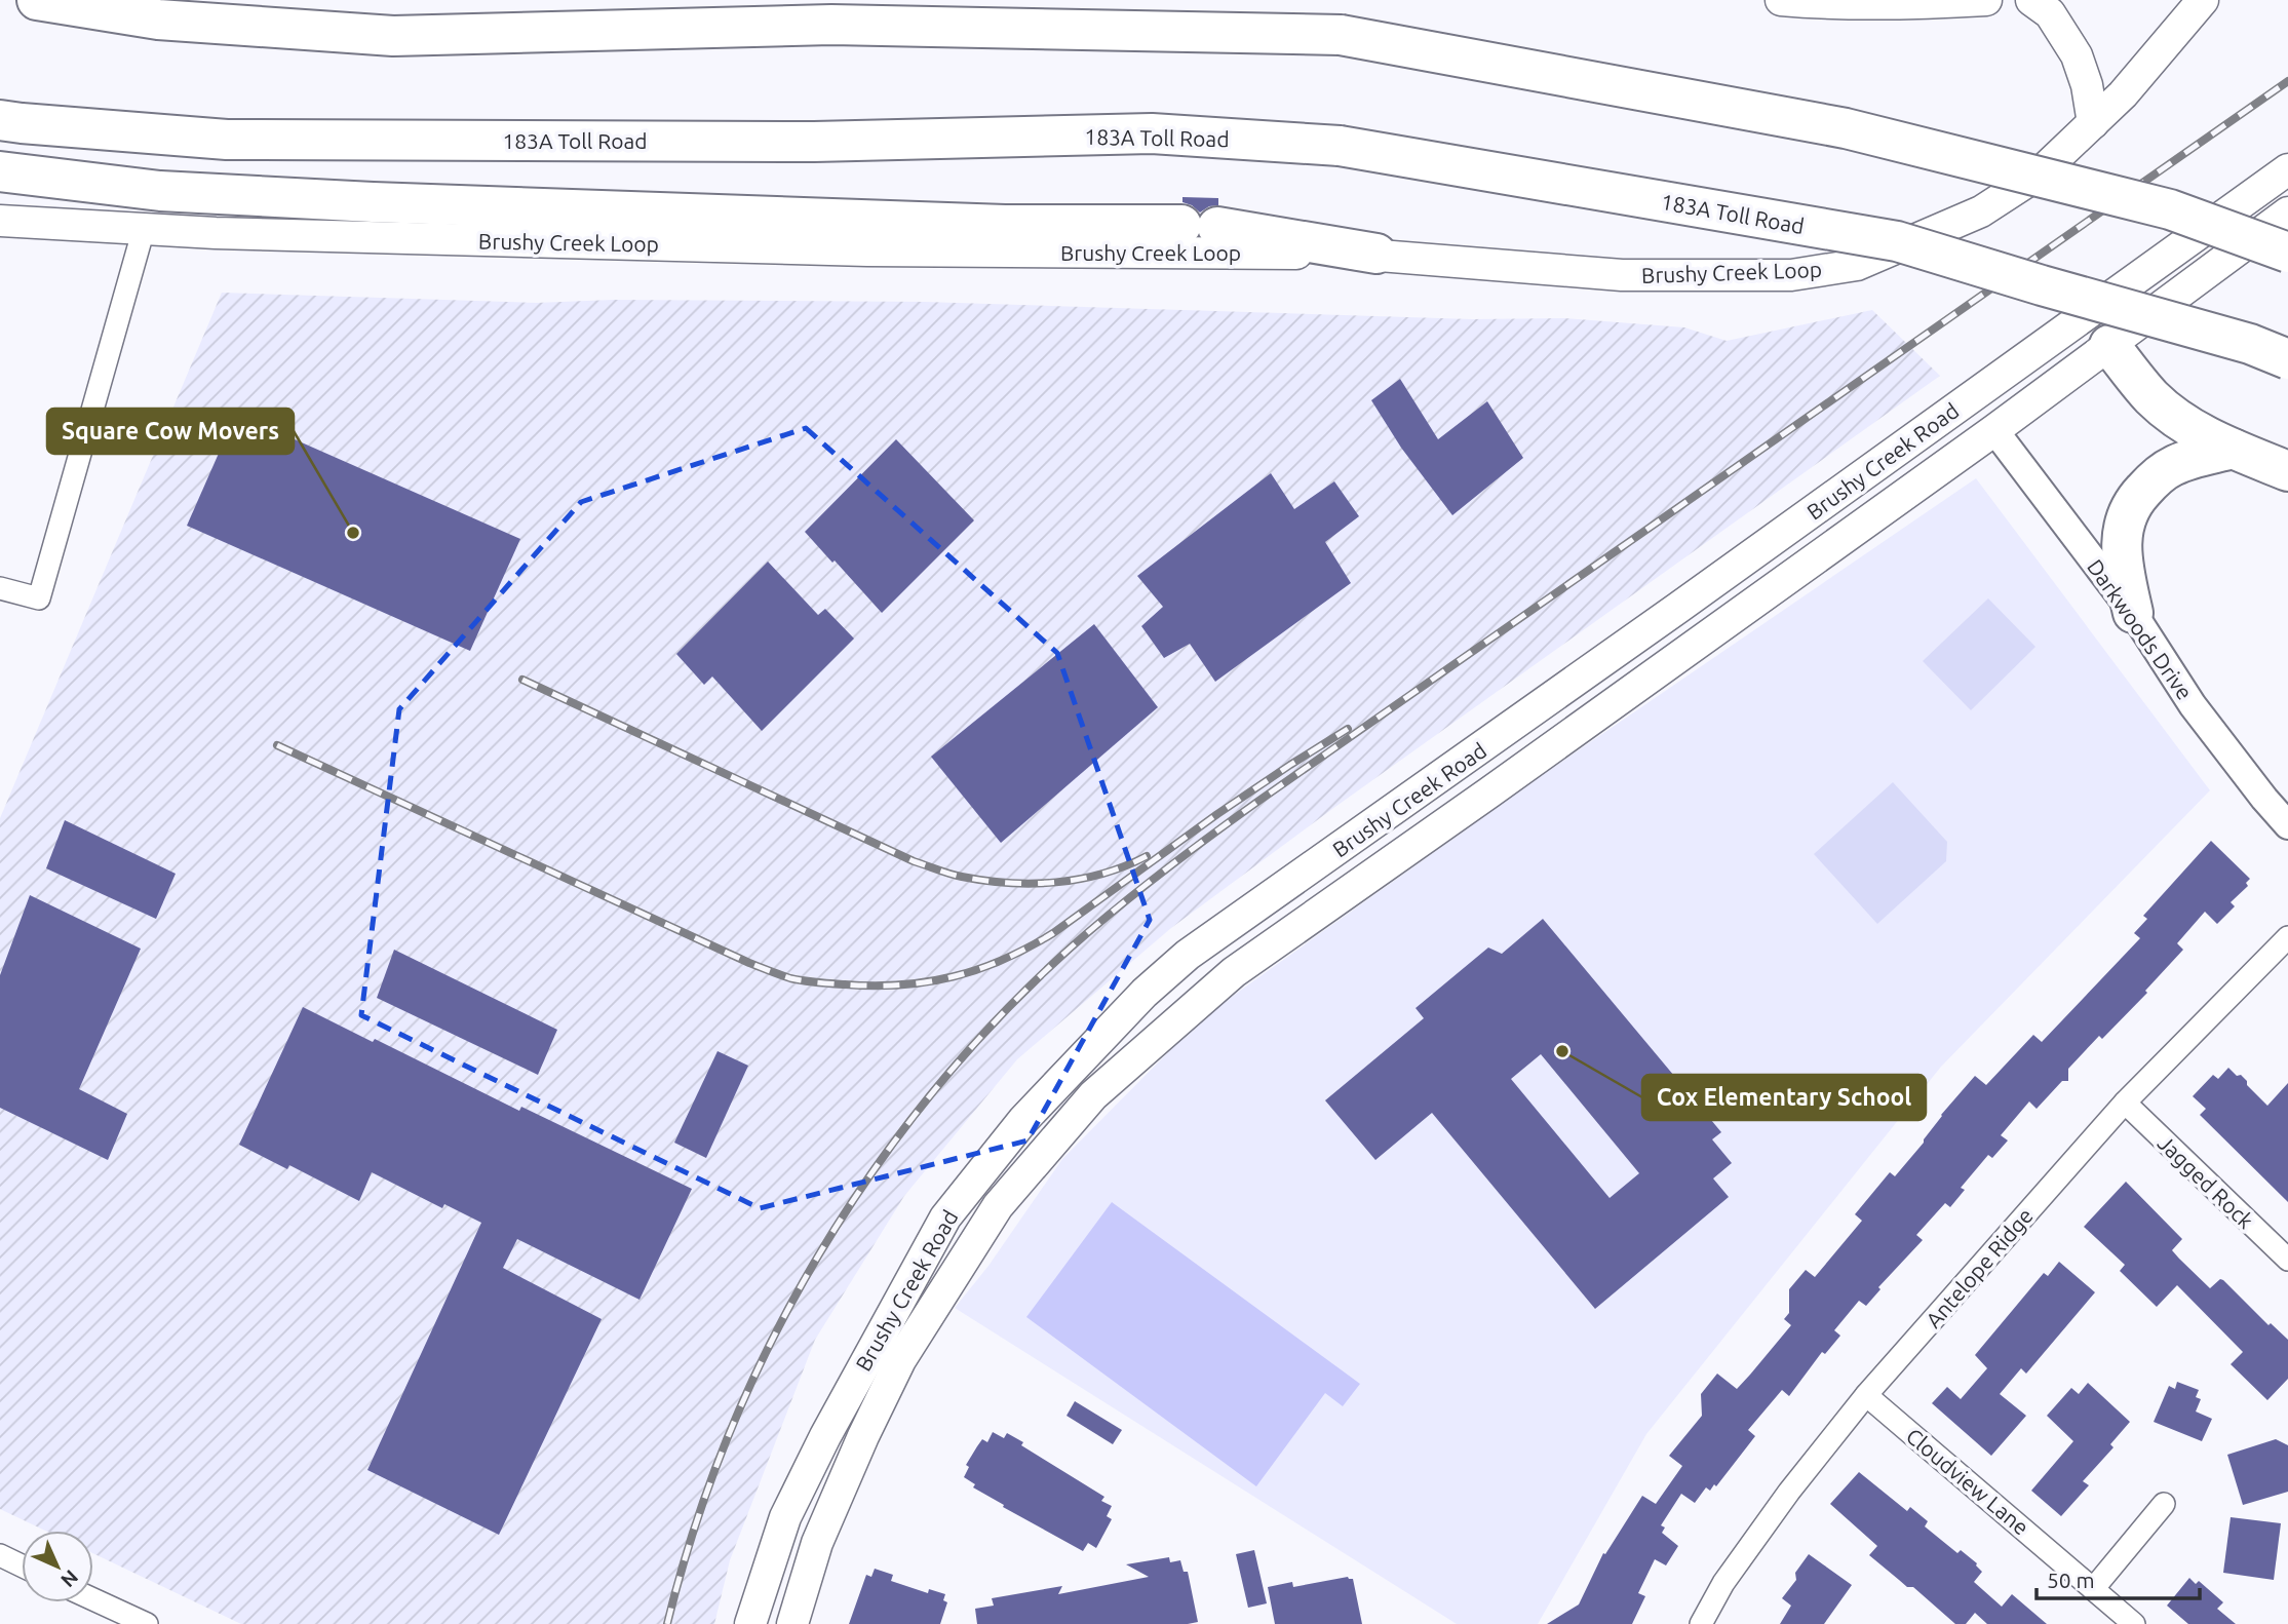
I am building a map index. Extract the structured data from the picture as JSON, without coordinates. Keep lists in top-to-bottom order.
{
  "streets": {
    "highway": ["183A Toll Road"],
    "main road": ["Brushy Creek Loop", "Brushy Creek Road"],
    "street": [
      "Darkwoods Drive",
      "Jagged Rock",
      "Antelope Ridge",
      "Cloudview Lane"
    ]
  },
  "crossings": [
    ["Brushy Creek Road", "Darkwoods Drive"],
    ["Jagged Rock", "Antelope Ridge"],
    ["Antelope Ridge", "Cloudview Lane"]
  ],
  "places": ["Square Cow Movers", "Cox Elementary School"],
  "scale_bar": "50 m",
  "north": "bottom right"
}
